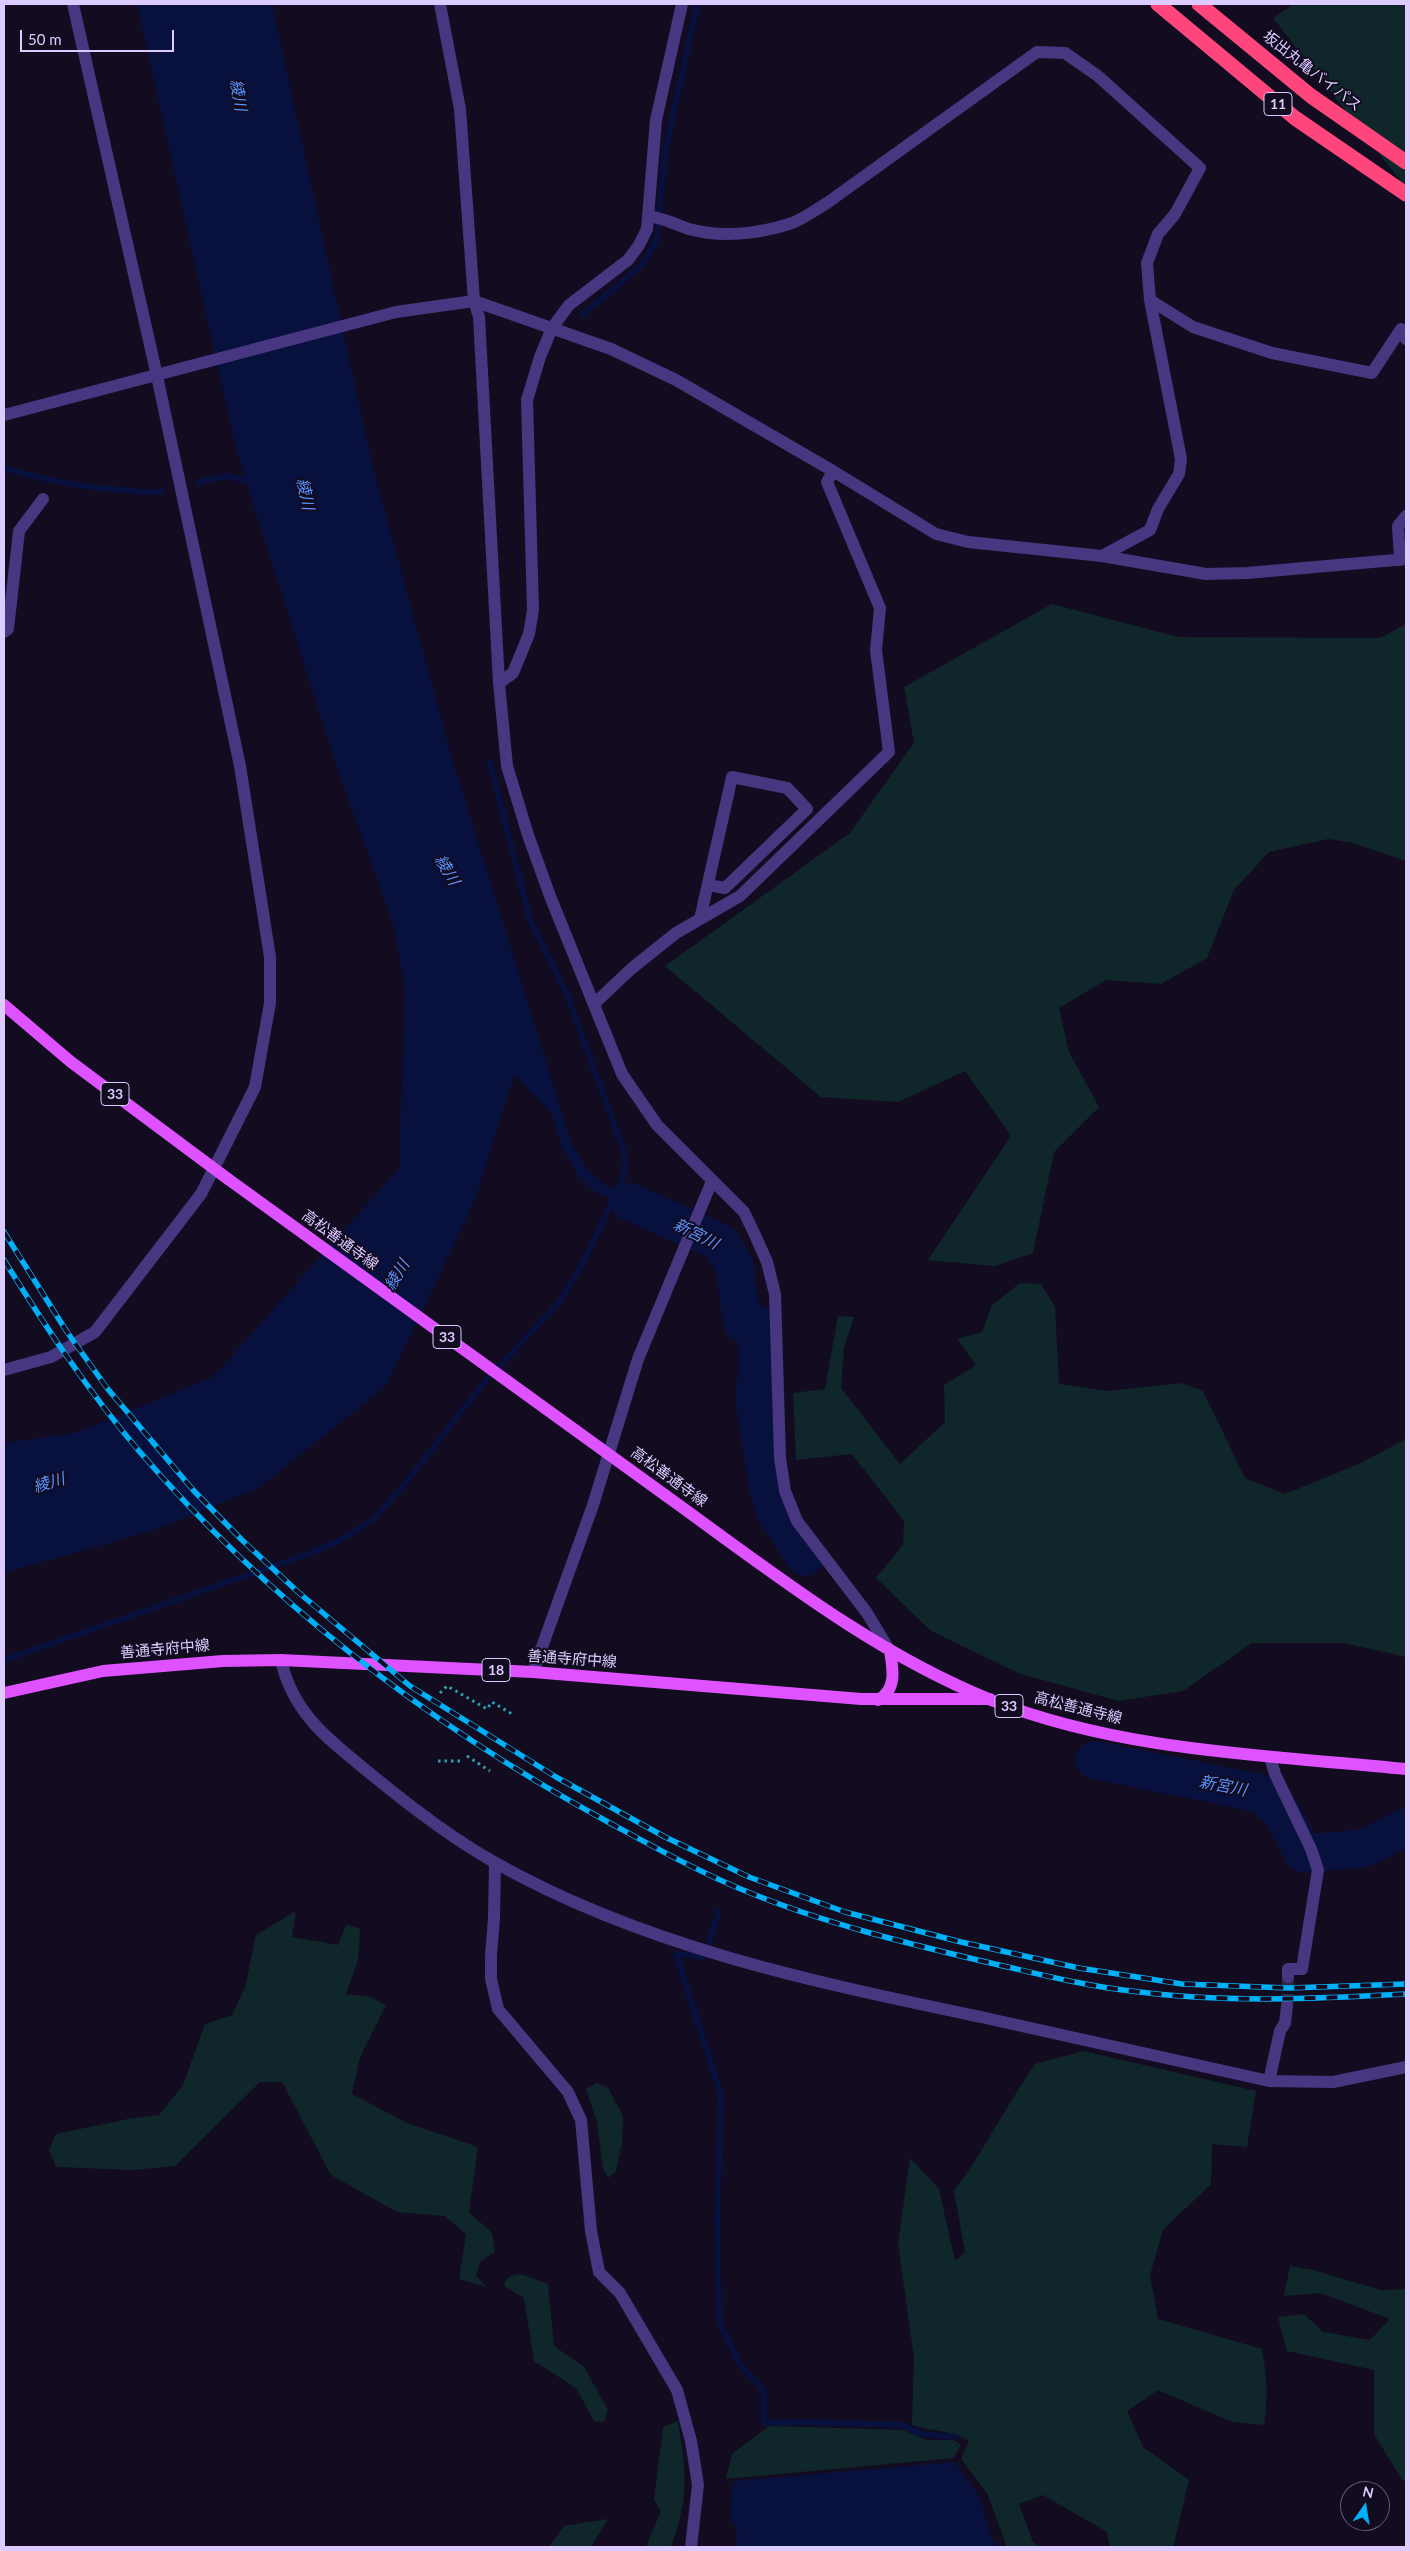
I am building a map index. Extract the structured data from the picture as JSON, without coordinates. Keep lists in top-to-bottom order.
{
  "streets": {
    "highway": ["坂出丸亀バイパス", "11"],
    "main road": [
      "33",
      "高松善通寺線",
      "善通寺府中線",
      "18"
    ]
  },
  "crossings": [
    ["高松善通寺線", "善通寺府中線"]
  ],
  "water": ["綾川", "新宮川"],
  "scale_bar": "50 m",
  "north": "top"
}
